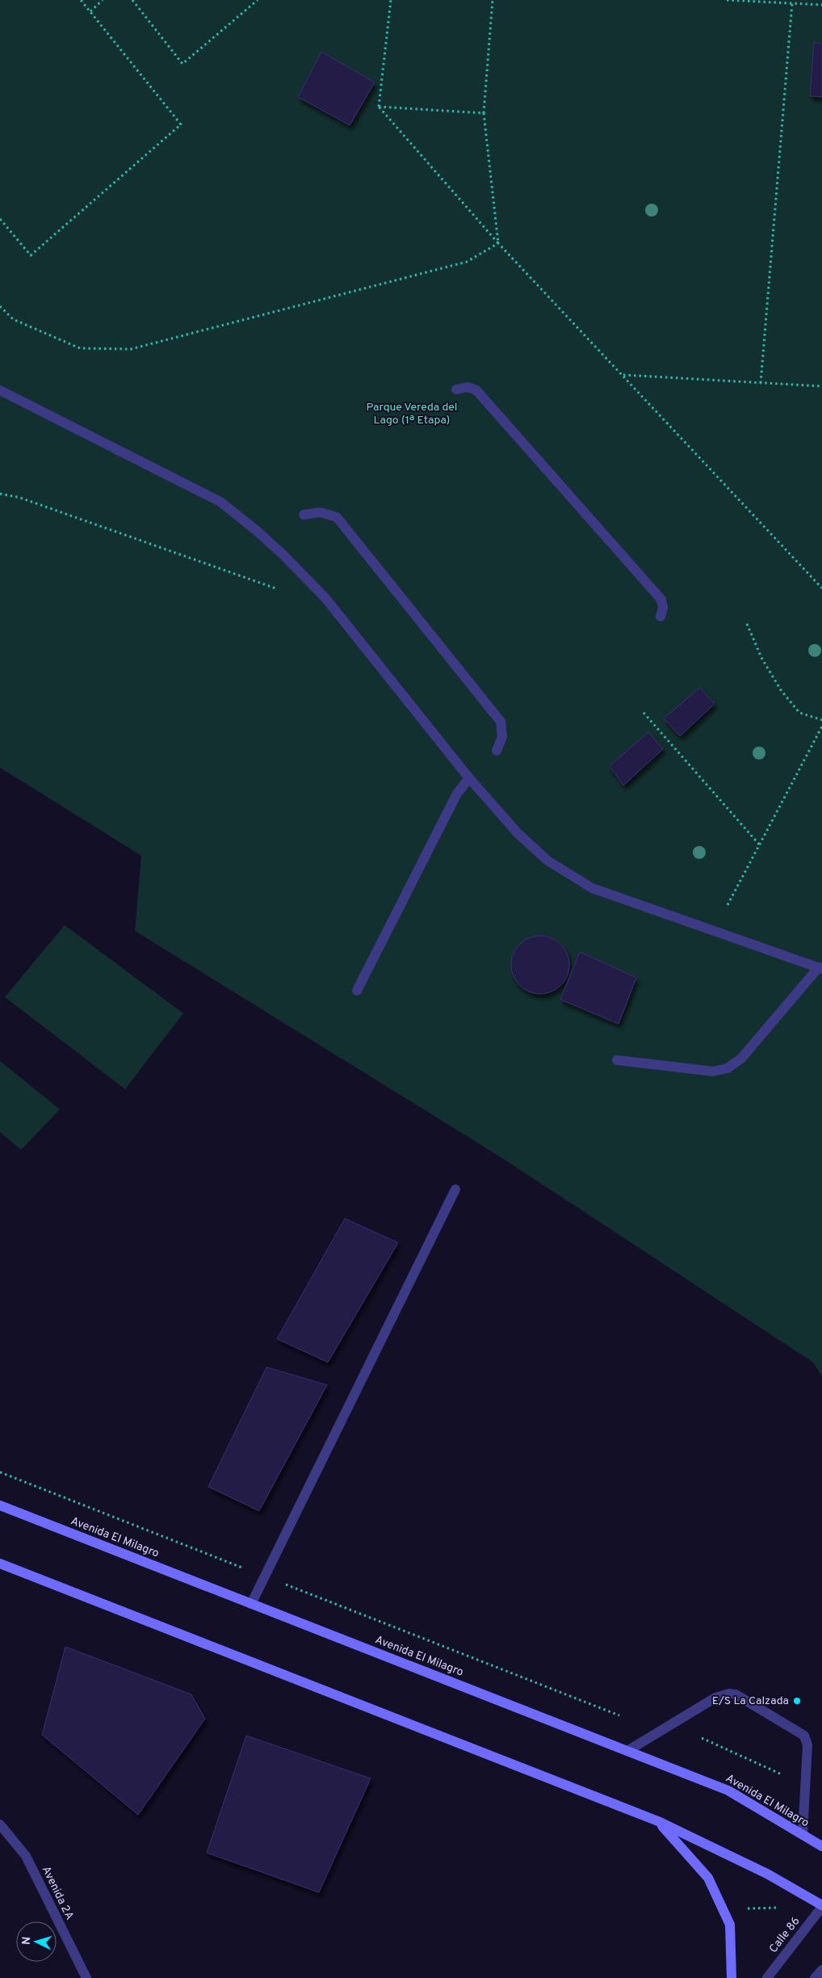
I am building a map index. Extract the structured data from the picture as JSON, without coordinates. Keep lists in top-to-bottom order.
{
  "streets": {
    "main road": ["Avenida El Milagro"],
    "street": ["Avenida 2A", "Calle 86"]
  },
  "parks": ["Parque Vereda del Lago (1ª Etapa)"],
  "places": ["E/S La Calzada"],
  "north": "left"
}
